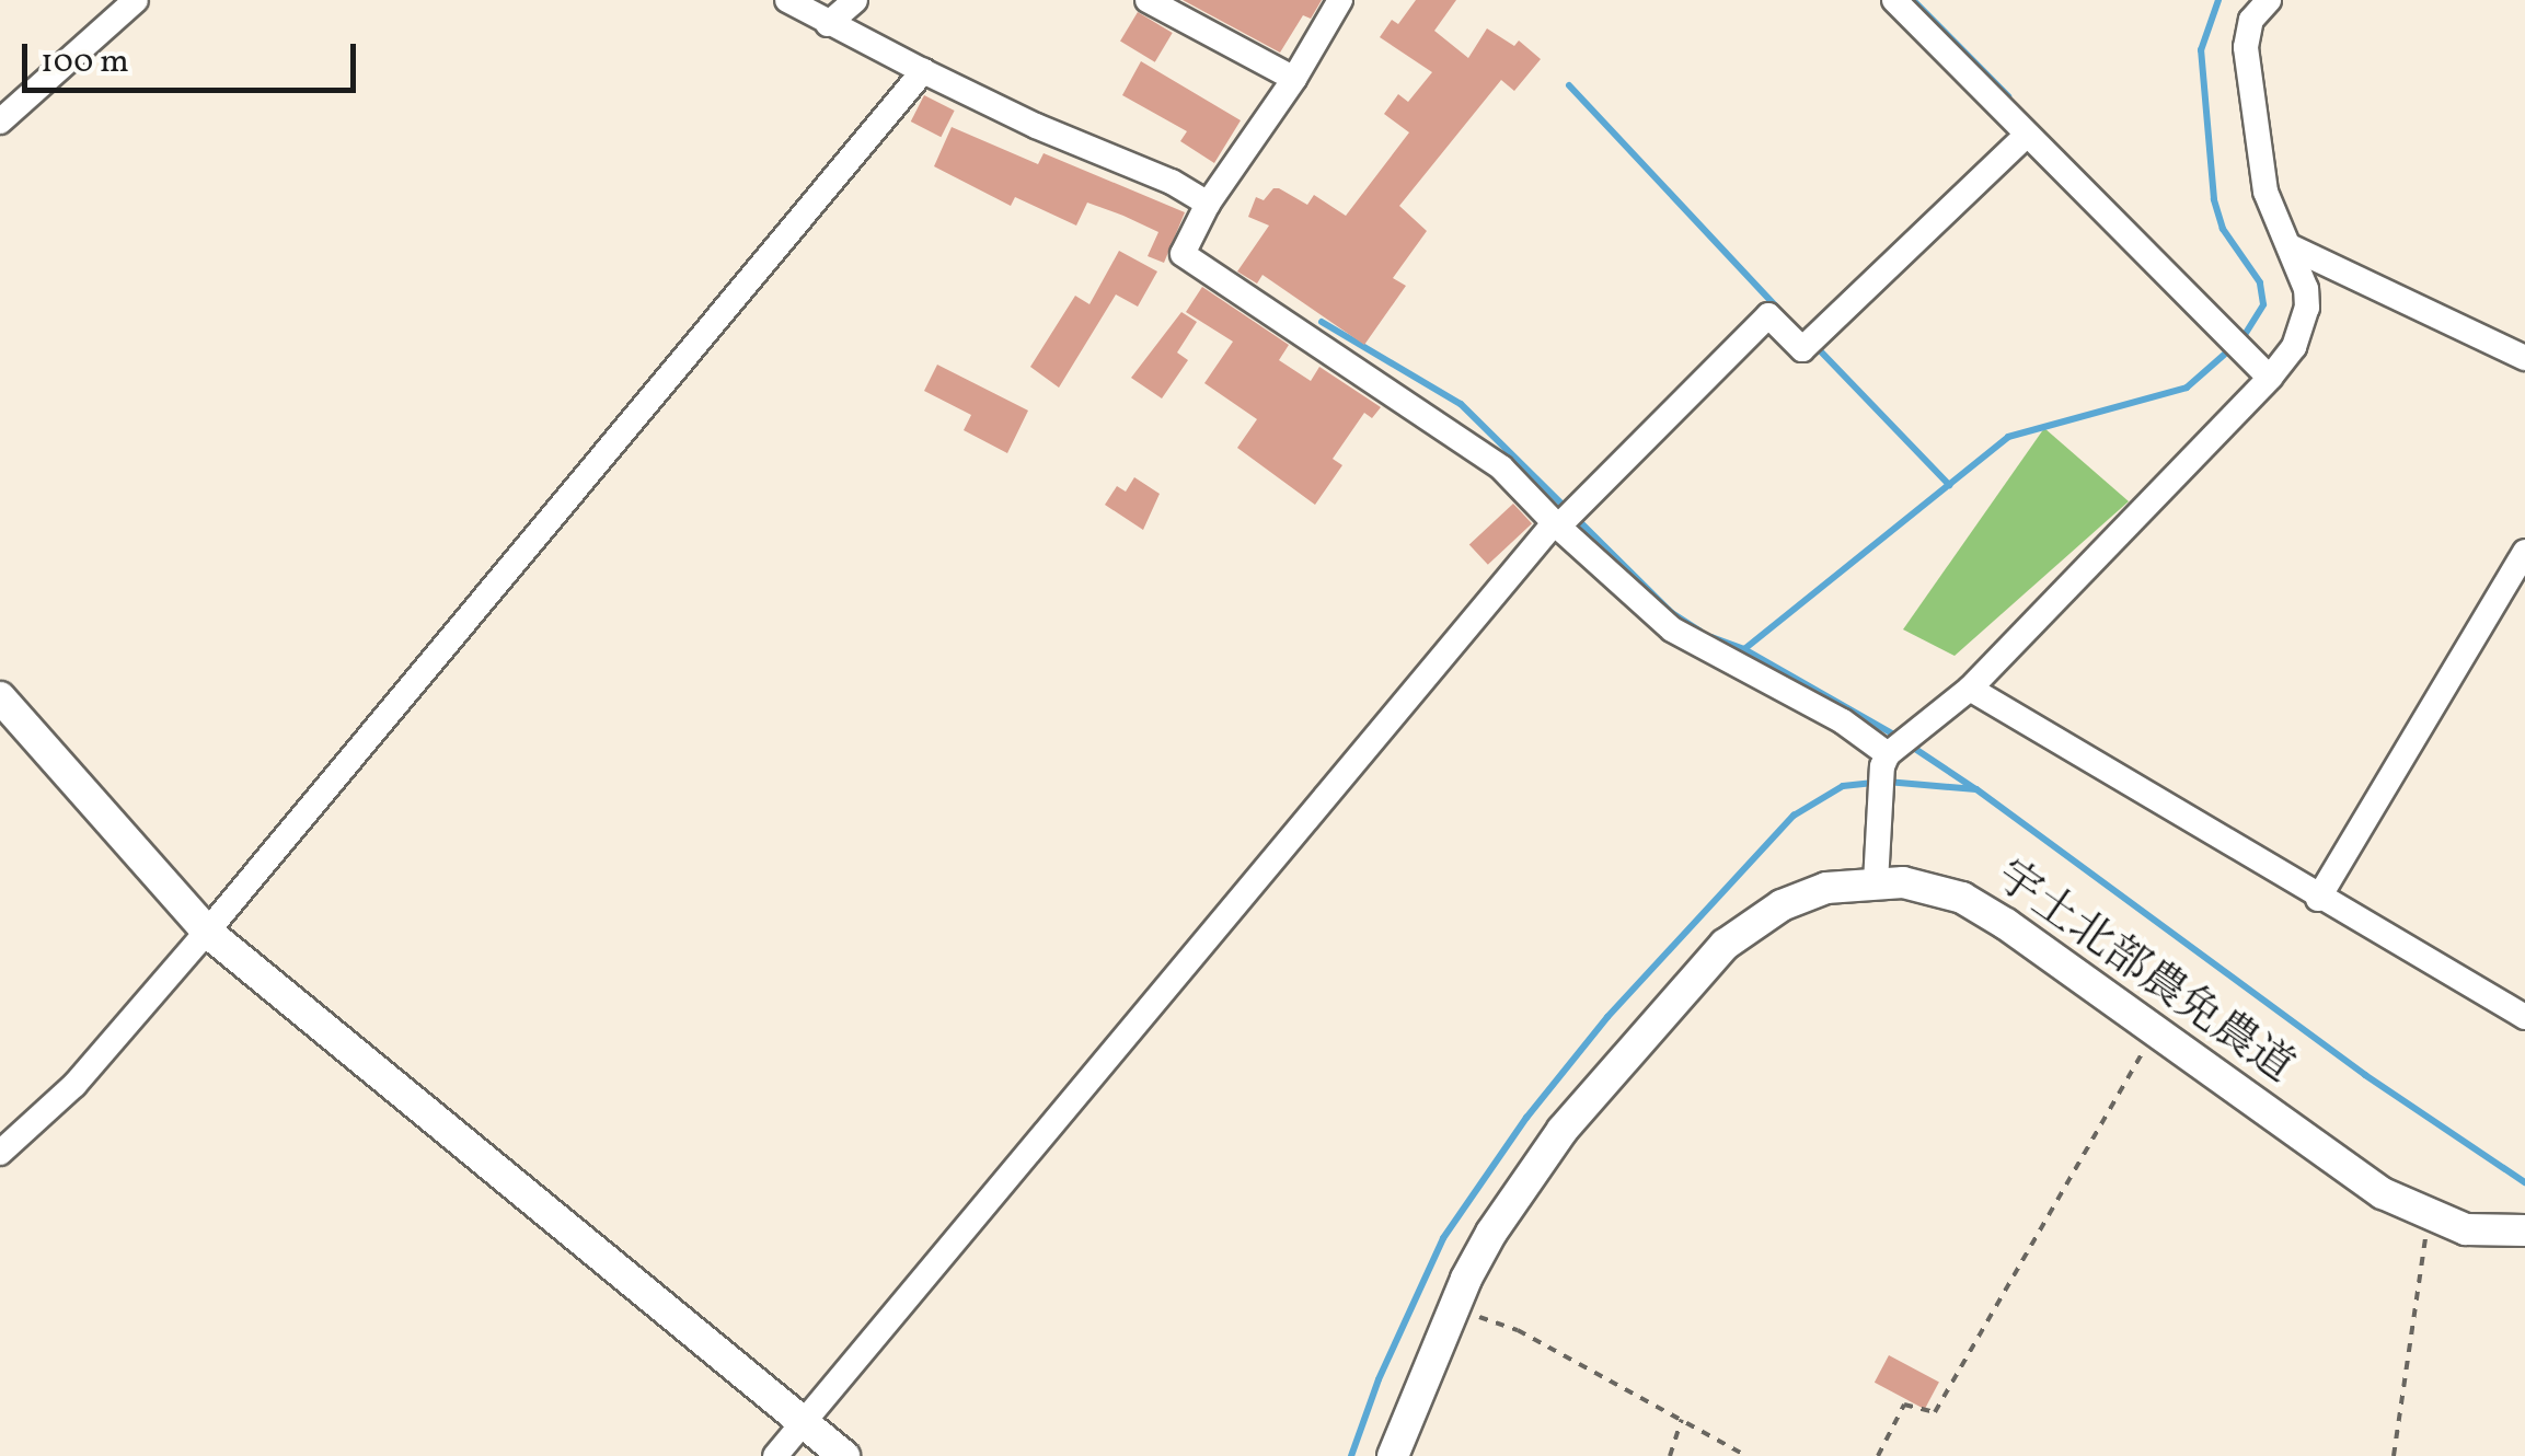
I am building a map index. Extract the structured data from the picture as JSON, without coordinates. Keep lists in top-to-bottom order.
{
  "streets": {
    "street": ["宇土北部農免農道"]
  },
  "scale_bar": "100 m"
}
